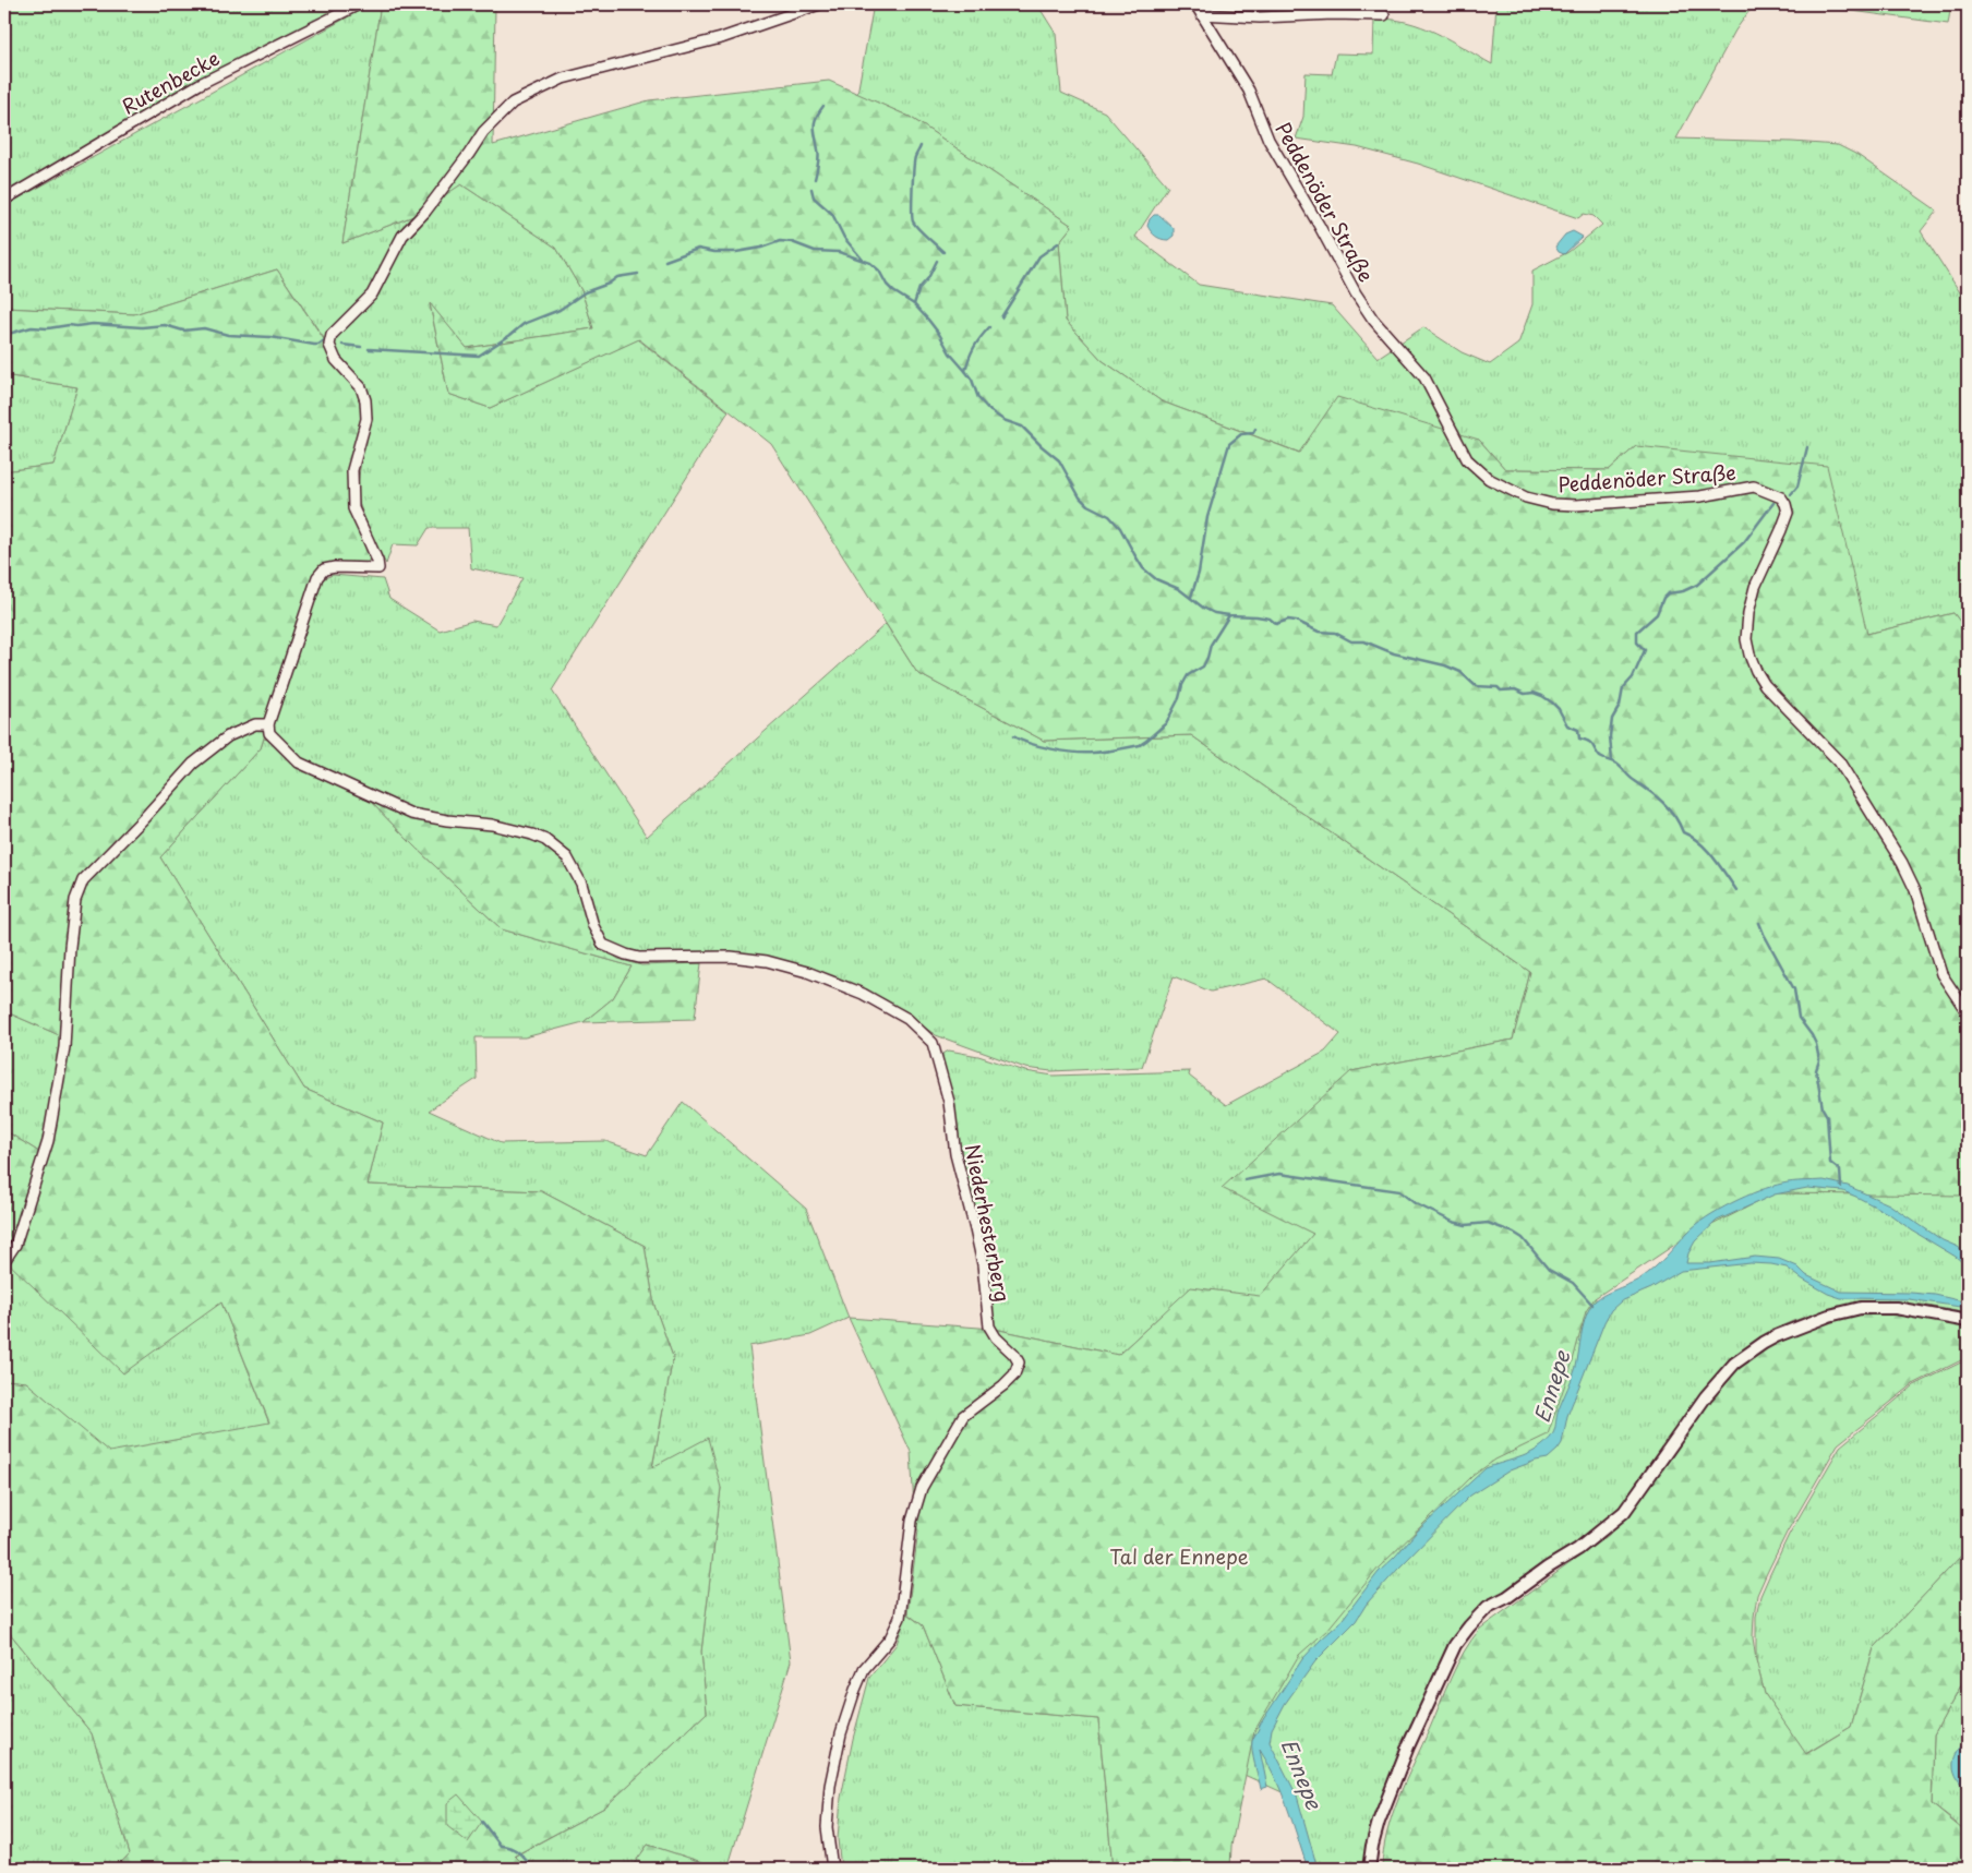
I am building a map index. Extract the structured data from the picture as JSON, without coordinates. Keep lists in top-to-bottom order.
{
  "streets": {
    "street": ["Rutenbecke", "Peddenöder Straße", "Niederhesterberg"]
  },
  "water": ["Ennepe"],
  "parks": ["Tal der Ennepe"]
}
